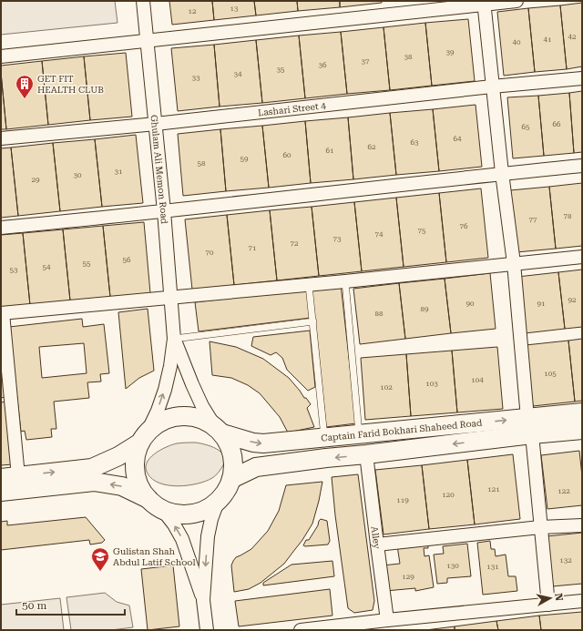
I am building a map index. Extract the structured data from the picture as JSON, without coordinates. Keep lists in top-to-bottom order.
{
  "streets": {
    "street": [
      "Lashari Street 4",
      "Ghulam Ali Memon Road",
      "Captain Farid Bokhari Shaheed Road",
      "Alley"
    ]
  },
  "crossings": [
    ["Lashari Street 4", "Ghulam Ali Memon Road"],
    ["Captain Farid Bokhari Shaheed Road", "Alley"]
  ],
  "places": {
    "building": ["GET FIT HEALTH CLUB"],
    "school or university": ["Gulistan Shah Abdul Latif School"]
  },
  "house_numbers": [
    "13",
    "12",
    "42",
    "41",
    "40",
    "39",
    "38",
    "37",
    "36",
    "35",
    "34",
    "33",
    "66",
    "65",
    "64",
    "63",
    "62",
    "61",
    "60",
    "59",
    "58",
    "31",
    "30",
    "29",
    "78",
    "77",
    "76",
    "75",
    "74",
    "73",
    "72",
    "71",
    "70",
    "56",
    "55",
    "54",
    "53",
    "92",
    "90",
    "91",
    "89",
    "88",
    "105",
    "104",
    "103",
    "102",
    "121",
    "122",
    "120",
    "119",
    "132",
    "130",
    "131",
    "129"
  ],
  "scale_bar": "50 m",
  "north": "right"
}
